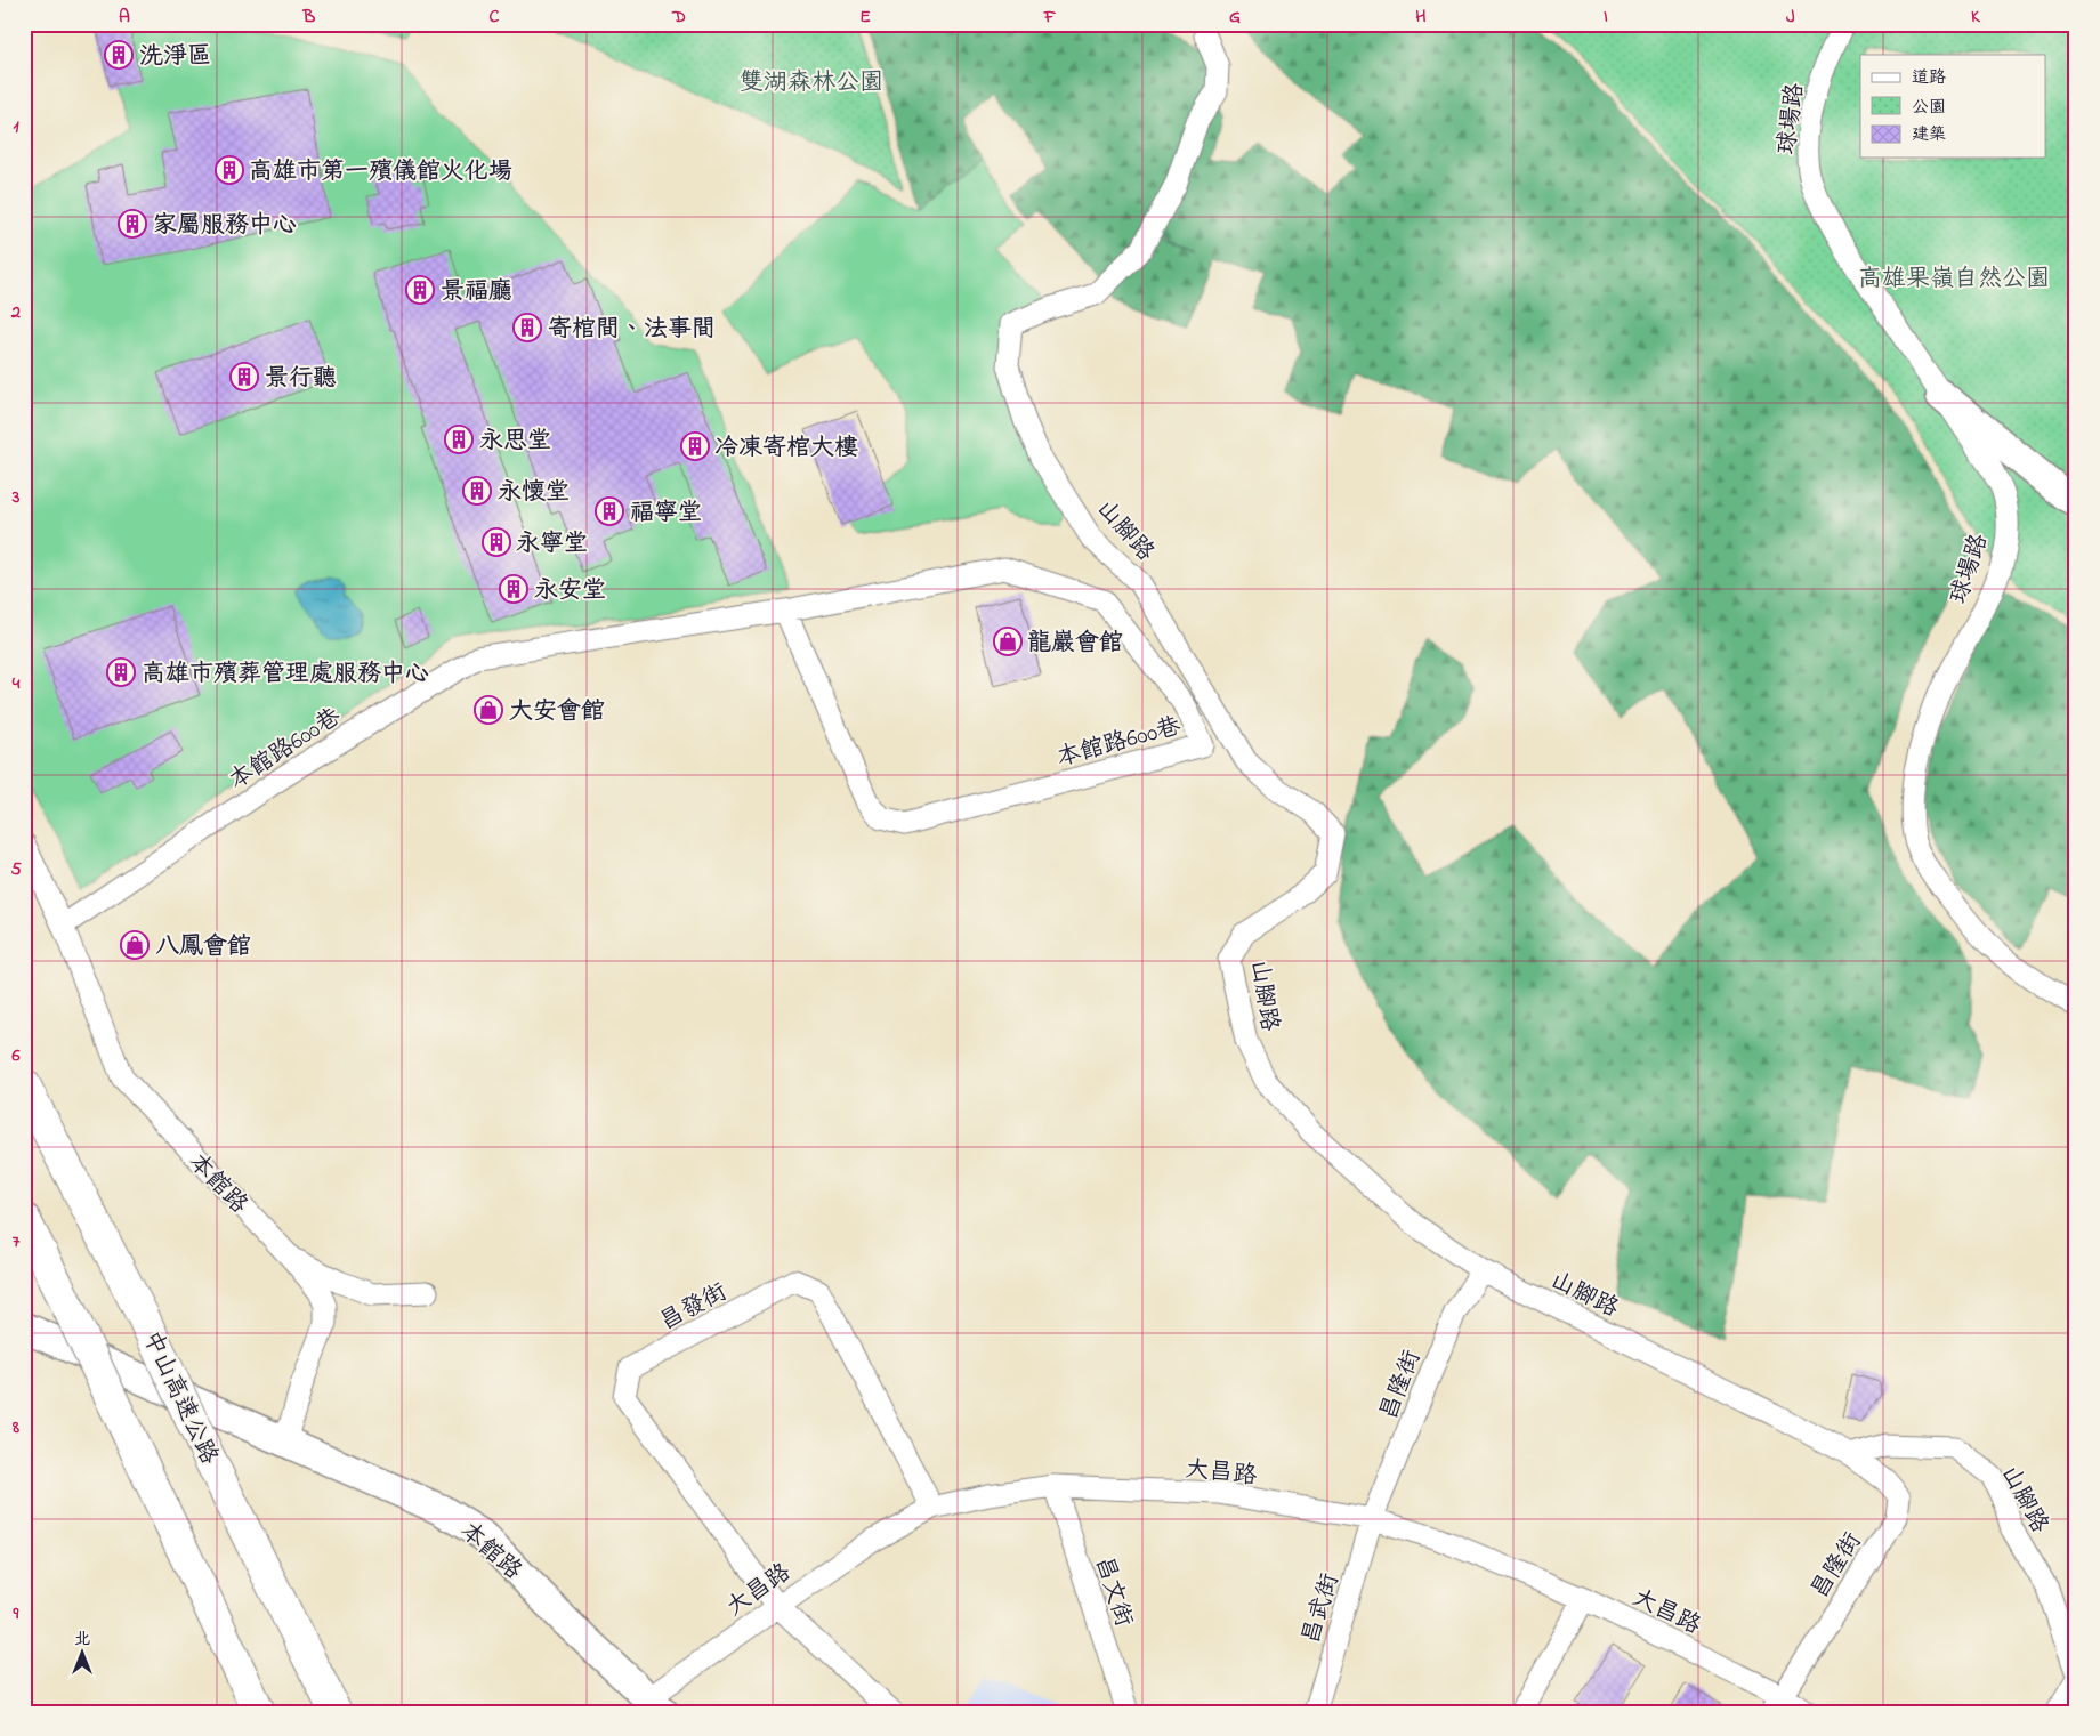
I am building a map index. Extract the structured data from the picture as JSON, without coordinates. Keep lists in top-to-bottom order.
{
  "streets": {
    "highway": ["中山高速公路"],
    "street": [
      "球場路",
      "山腳路",
      "本館路600巷",
      "本館路",
      "昌發街",
      "昌隆街",
      "大昌路",
      "昌文街",
      "昌武街"
    ]
  },
  "crossings": [
    ["山腳路", "昌隆街"],
    ["本館路600巷", "本館路"],
    ["本館路", "大昌路"],
    ["昌發街", "大昌路"],
    ["昌隆街", "大昌路"],
    ["昌隆街", "昌武街"],
    ["大昌路", "昌文街"],
    ["大昌路", "昌武街"]
  ],
  "parks": ["雙湖森林公園", "高雄果嶺自然公園"],
  "places": {
    "building": [
      "洗淨區",
      "高雄市第一殯儀館火化場",
      "家屬服務中心",
      "景福廳",
      "寄棺間、法事間",
      "景行聽",
      "永思堂",
      "冷凍寄棺大樓",
      "永懷堂",
      "福寧堂",
      "永寧堂",
      "永安堂",
      "高雄市殯葬管理處服務中心"
    ],
    "shop": ["龍巖會館", "大安會館", "八鳳會館"]
  },
  "legend": ["道路", "公園", "建築"],
  "north": "top",
  "grid": {
    "columns": [
      "A",
      "B",
      "C",
      "D",
      "E",
      "F",
      "G",
      "H",
      "I",
      "J",
      "K"
    ],
    "rows": [
      "1",
      "2",
      "3",
      "4",
      "5",
      "6",
      "7",
      "8",
      "9"
    ]
  }
}
